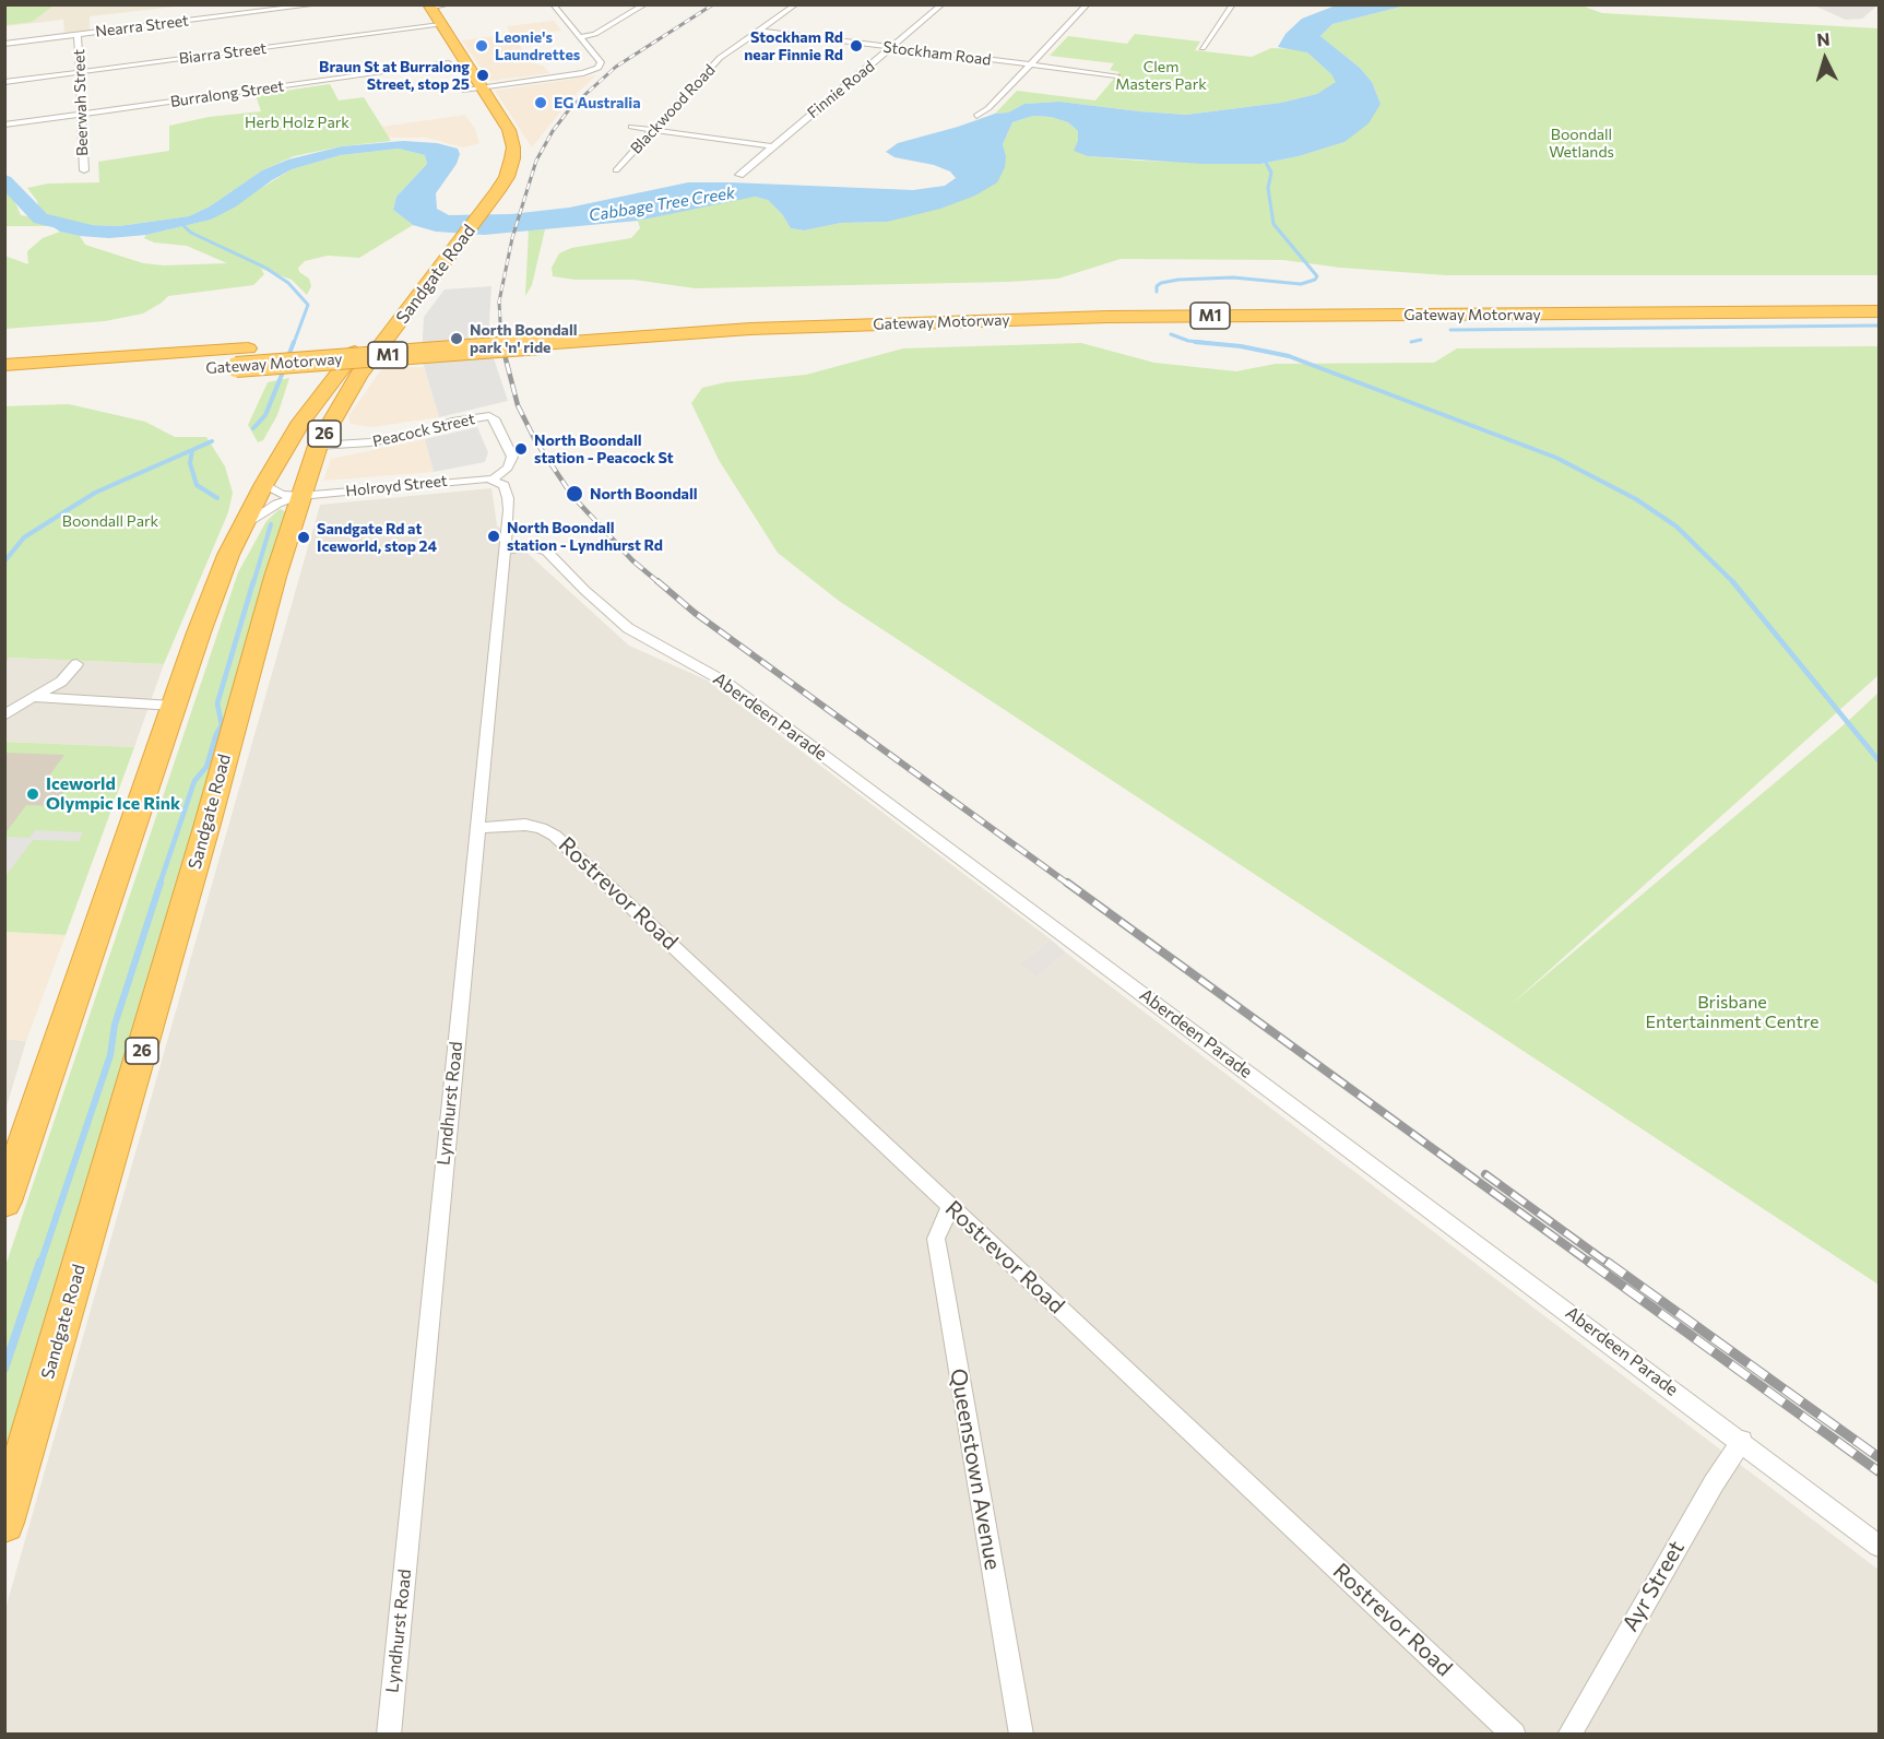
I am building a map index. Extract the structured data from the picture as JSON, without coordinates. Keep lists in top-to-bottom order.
{
  "streets": {
    "highway": [
      "Sandgate Road",
      "Gateway Motorway",
      "M1",
      "26"
    ],
    "street": [
      "Nearra Street",
      "Biarra Street",
      "Stockham Road",
      "Finnie Road",
      "Burralong Street",
      "Beerwah Street",
      "Blackwood Road",
      "Peacock Street",
      "Holroyd Street",
      "Aberdeen Parade",
      "Rostrevor Road",
      "Lyndhurst Road",
      "Queenstown Avenue",
      "Ayr Street"
    ]
  },
  "crossings": [
    ["Nearra Street", "Beerwah Street"],
    ["Biarra Street", "Beerwah Street"],
    ["Biarra Street", "26"],
    ["Stockham Road", "Finnie Road"],
    ["Stockham Road", "Blackwood Road"],
    ["Burralong Street", "Beerwah Street"],
    ["Burralong Street", "Sandgate Road"],
    ["Burralong Street", "26"],
    ["Sandgate Road", "Peacock Street"],
    ["Sandgate Road", "26"],
    ["Sandgate Road", "Holroyd Street"],
    ["Peacock Street", "Holroyd Street"],
    ["Peacock Street", "Lyndhurst Road"],
    ["Holroyd Street", "Lyndhurst Road"],
    ["Aberdeen Parade", "Lyndhurst Road"],
    ["Aberdeen Parade", "Ayr Street"],
    ["Rostrevor Road", "Lyndhurst Road"],
    ["Rostrevor Road", "Queenstown Avenue"]
  ],
  "water": ["Cabbage Tree Creek"],
  "parks": [
    "Clem Masters Park",
    "Herb Holz Park",
    "Boondall Wetlands",
    "Boondall Park",
    "Brisbane Entertainment Centre"
  ],
  "places": [
    "Leonie's Laundrettes",
    "Stockham Rd near Finnie Rd",
    "Braun St at Burralong Street, stop 25",
    "EG Australia",
    "North Boondall park 'n' ride",
    "North Boondall station - Peacock St",
    "North Boondall",
    "North Boondall station - Lyndhurst Rd",
    "Sandgate Rd at Iceworld, stop 24",
    "Iceworld Olympic Ice Rink"
  ],
  "north": "top"
}
